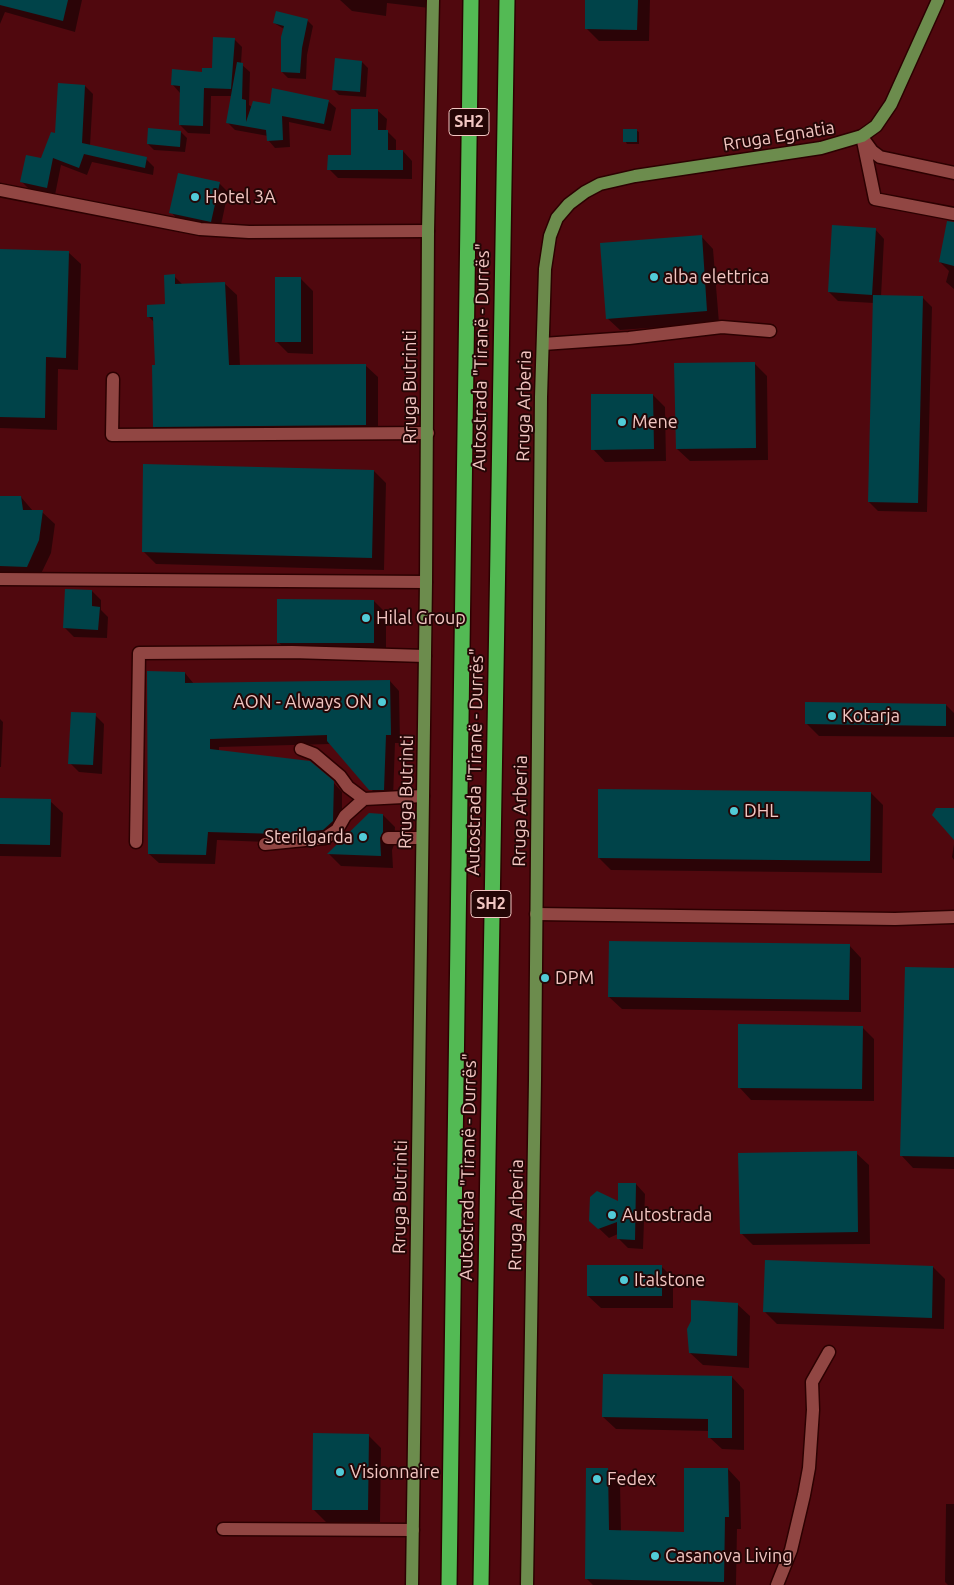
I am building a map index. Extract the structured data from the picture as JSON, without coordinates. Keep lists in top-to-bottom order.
{
  "streets": {
    "highway": ["SH2", "Autostrada \"Tiranë - Durrës\""],
    "main road": ["Rruga Egnatia", "Rruga Butrinti", "Rruga Arberia"]
  },
  "crossings": [
    ["Rruga Egnatia", "Rruga Arberia"]
  ],
  "places": [
    "Hotel 3A",
    "alba elettrica",
    "Mene",
    "Hilal Group",
    "AON - Always ON",
    "Kotarja",
    "DHL",
    "Sterilgarda",
    "DPM",
    "Autostrada",
    "Italstone",
    "Visionnaire",
    "Fedex",
    "Casanova Living"
  ]
}
